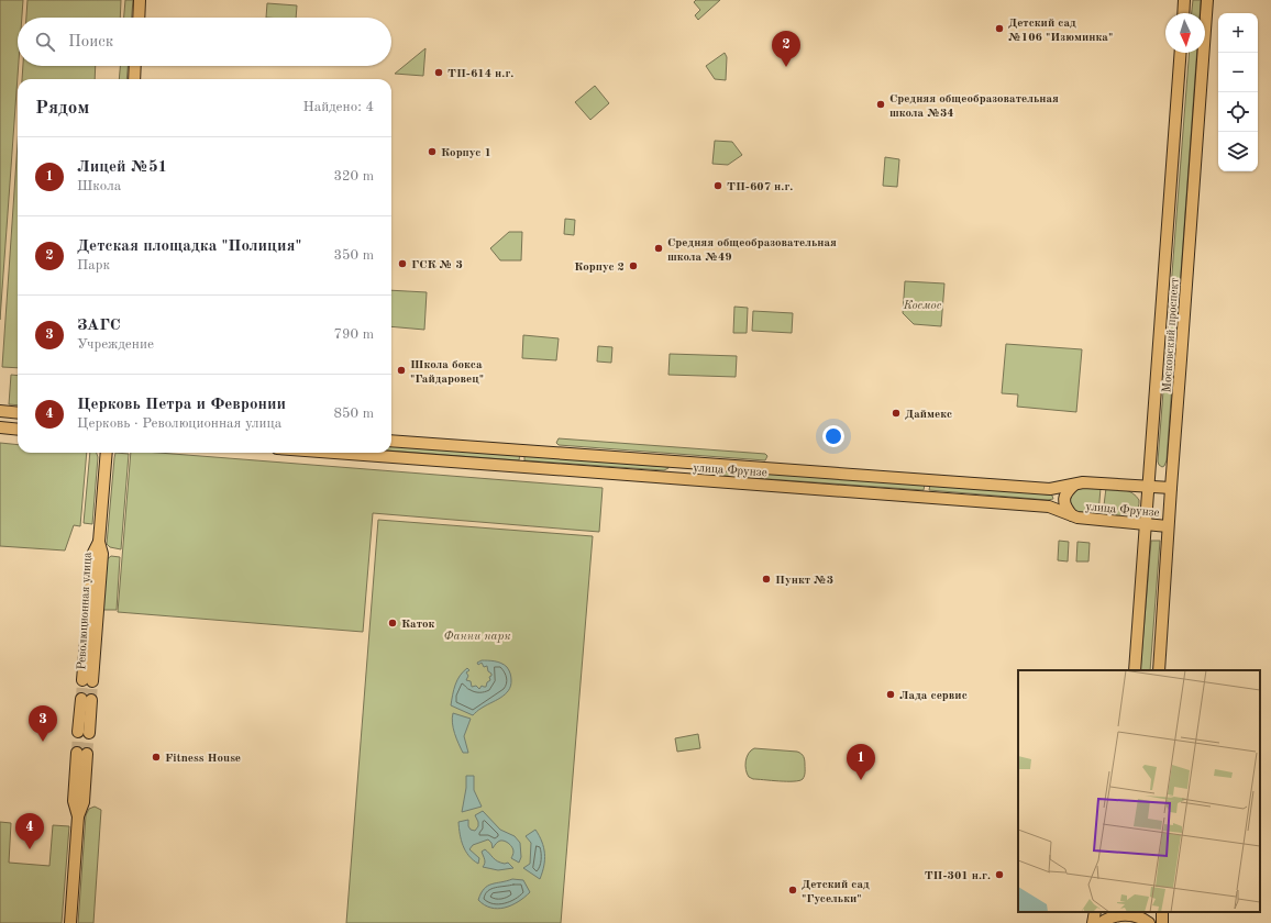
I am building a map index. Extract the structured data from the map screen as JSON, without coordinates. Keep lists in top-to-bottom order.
{
  "streets": {
    "main road": ["Московский проспект", "улица Фрунзе", "Революционная улица"]
  },
  "crossings": [
    ["Московский проспект", "улица Фрунзе"]
  ],
  "parks": ["Космос", "Фанни парк"],
  "places": [
    "Детский сад №106 \"Изюминка\"",
    "ТП-614 н.г.",
    "Средняя общеобразовательная школа №34",
    "Корпус 1",
    "ТП-607 н.г.",
    "Средняя общеобразовательная школа №49",
    "ГСК № 3",
    "Корпус 2",
    "Школа бокса \"Гайдаровец\"",
    "Даймекс",
    "Пункт №3",
    "Каток",
    "Лада сервис",
    "Fitness House",
    "ТП-301 н.г.",
    "Детский сад \"Гусельки\""
  ],
  "north": "bottom",
  "page": {
    "map_buttons": ["+", "−"],
    "search": "Поиск",
    "pins": [
      "2",
      "3",
      "1",
      "4"
    ],
    "heading": ["Рядом", "Найдено: 4"],
    "list": [
      {
        "mark": "1",
        "name": "Лицей №51",
        "note": "Школа",
        "value": "320 m"
      },
      {
        "mark": "2",
        "name": "Детская площадка \"Полиция\"",
        "note": "Парк",
        "value": "350 m"
      },
      {
        "mark": "3",
        "name": "ЗАГС",
        "note": "Учреждение",
        "value": "790 m"
      },
      {
        "mark": "4",
        "name": "Церковь Петра и Февронии",
        "note": "Церковь · Революционная улица",
        "value": "850 m"
      }
    ]
  }
}
